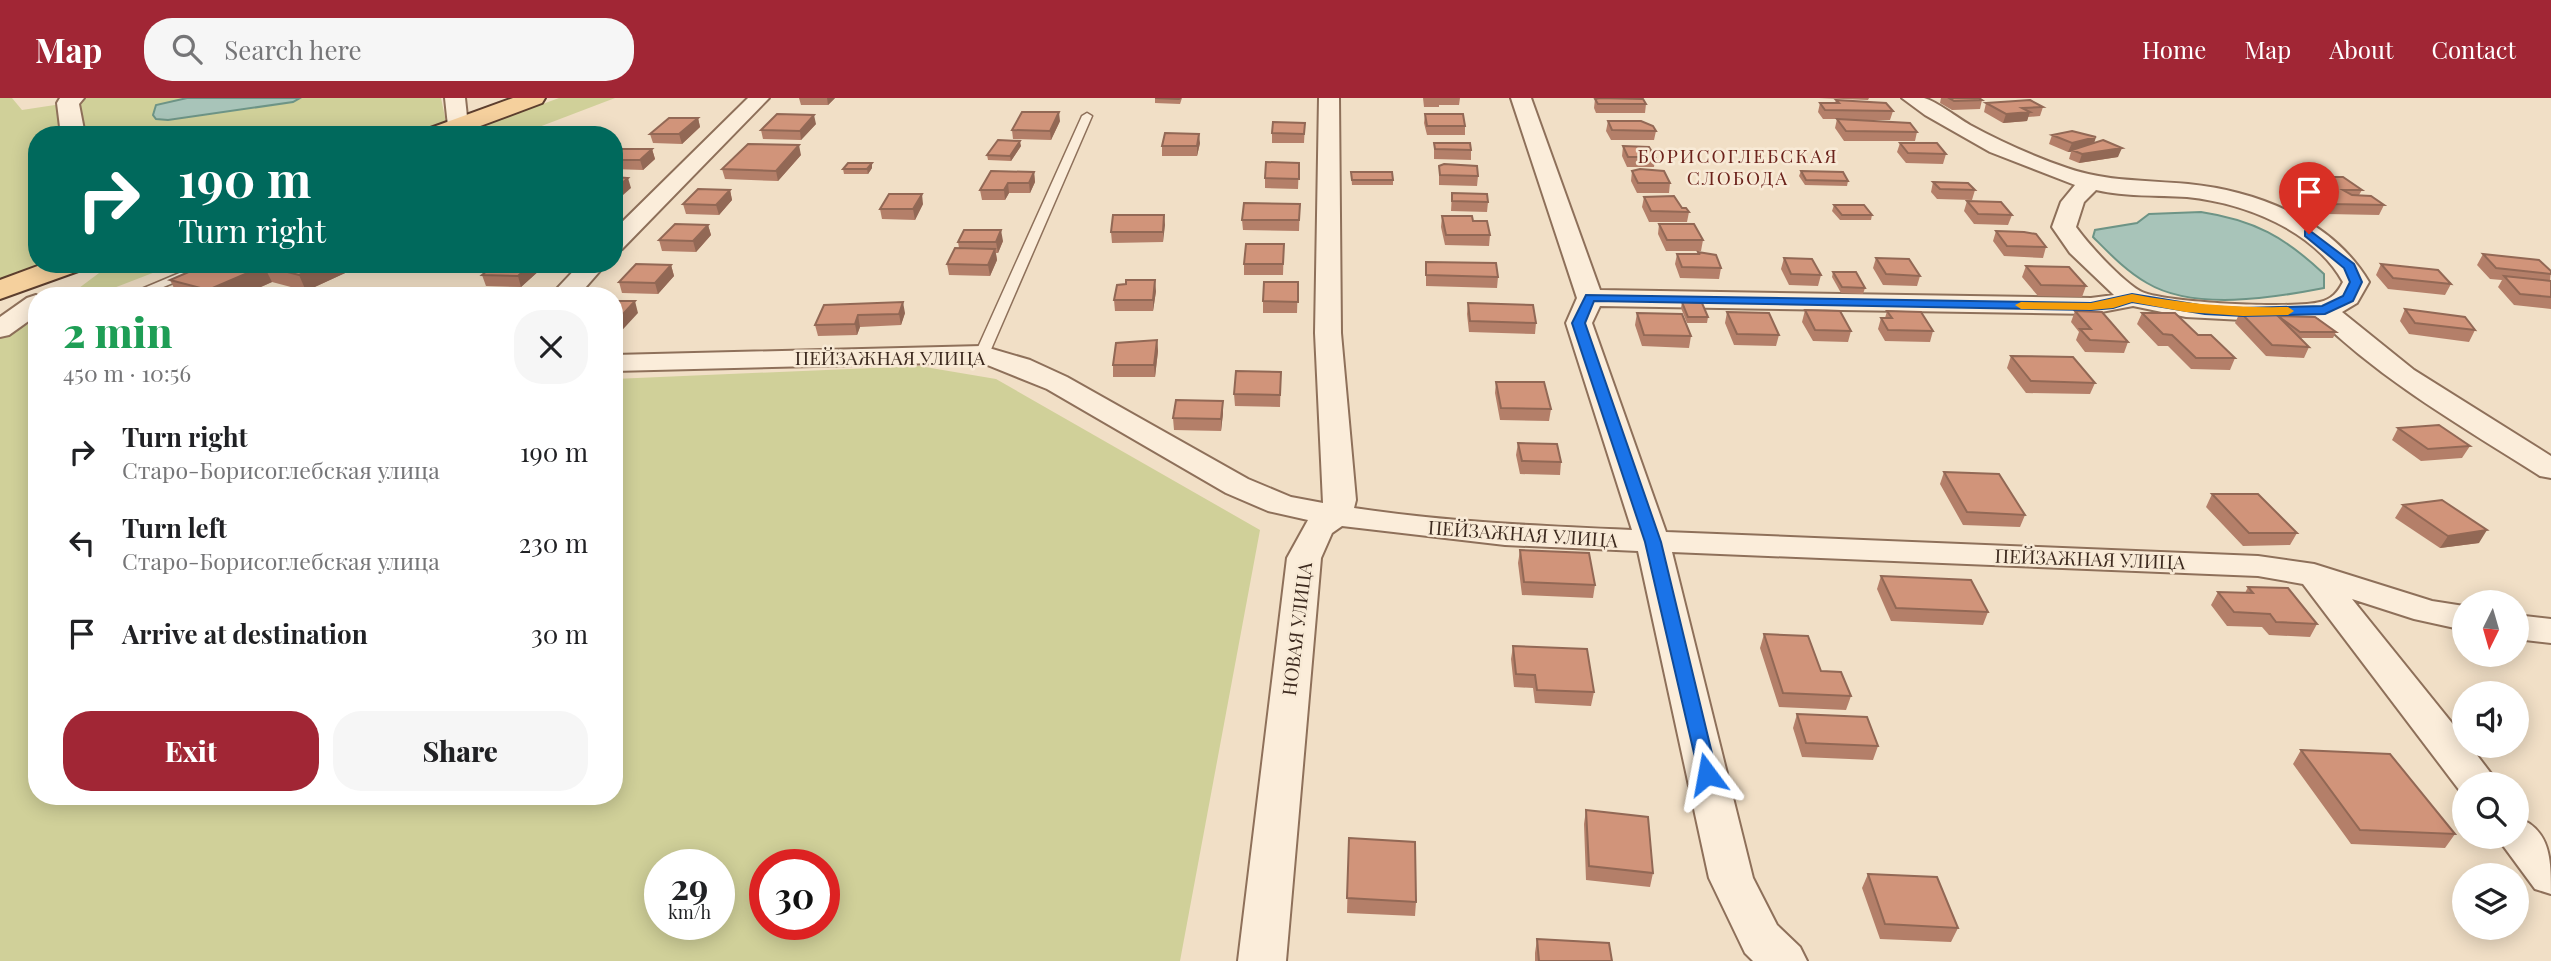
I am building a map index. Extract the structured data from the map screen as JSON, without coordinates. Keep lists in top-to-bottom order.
{
  "streets": {
    "street": ["ПЕЙЗАЖНАЯ УЛИЦА", "НОВАЯ УЛИЦА"]
  },
  "crossings": [
    ["ПЕЙЗАЖНАЯ УЛИЦА", "НОВАЯ УЛИЦА"]
  ],
  "districts": ["БОРИСОГЛЕБСКАЯ СЛОБОДА"],
  "north": "bottom",
  "page": {
    "header": "Map",
    "search": "Search here",
    "nav": [
      "Home",
      "Map",
      "About",
      "Contact"
    ],
    "turn": ["190 m", "Turn right"],
    "heading": ["2 min", "450 m · 10:56"],
    "list": [
      {
        "name": "Turn right",
        "note": "Старо-Борисоглебская улица",
        "value": "190 m"
      },
      {
        "name": "Turn left",
        "note": "Старо-Борисоглебская улица",
        "value": "230 m"
      },
      {
        "name": "Arrive at destination",
        "value": "30 m"
      }
    ],
    "buttons": ["Exit", "Share"],
    "speed": "29 km/h",
    "limit": "30"
  }
}
